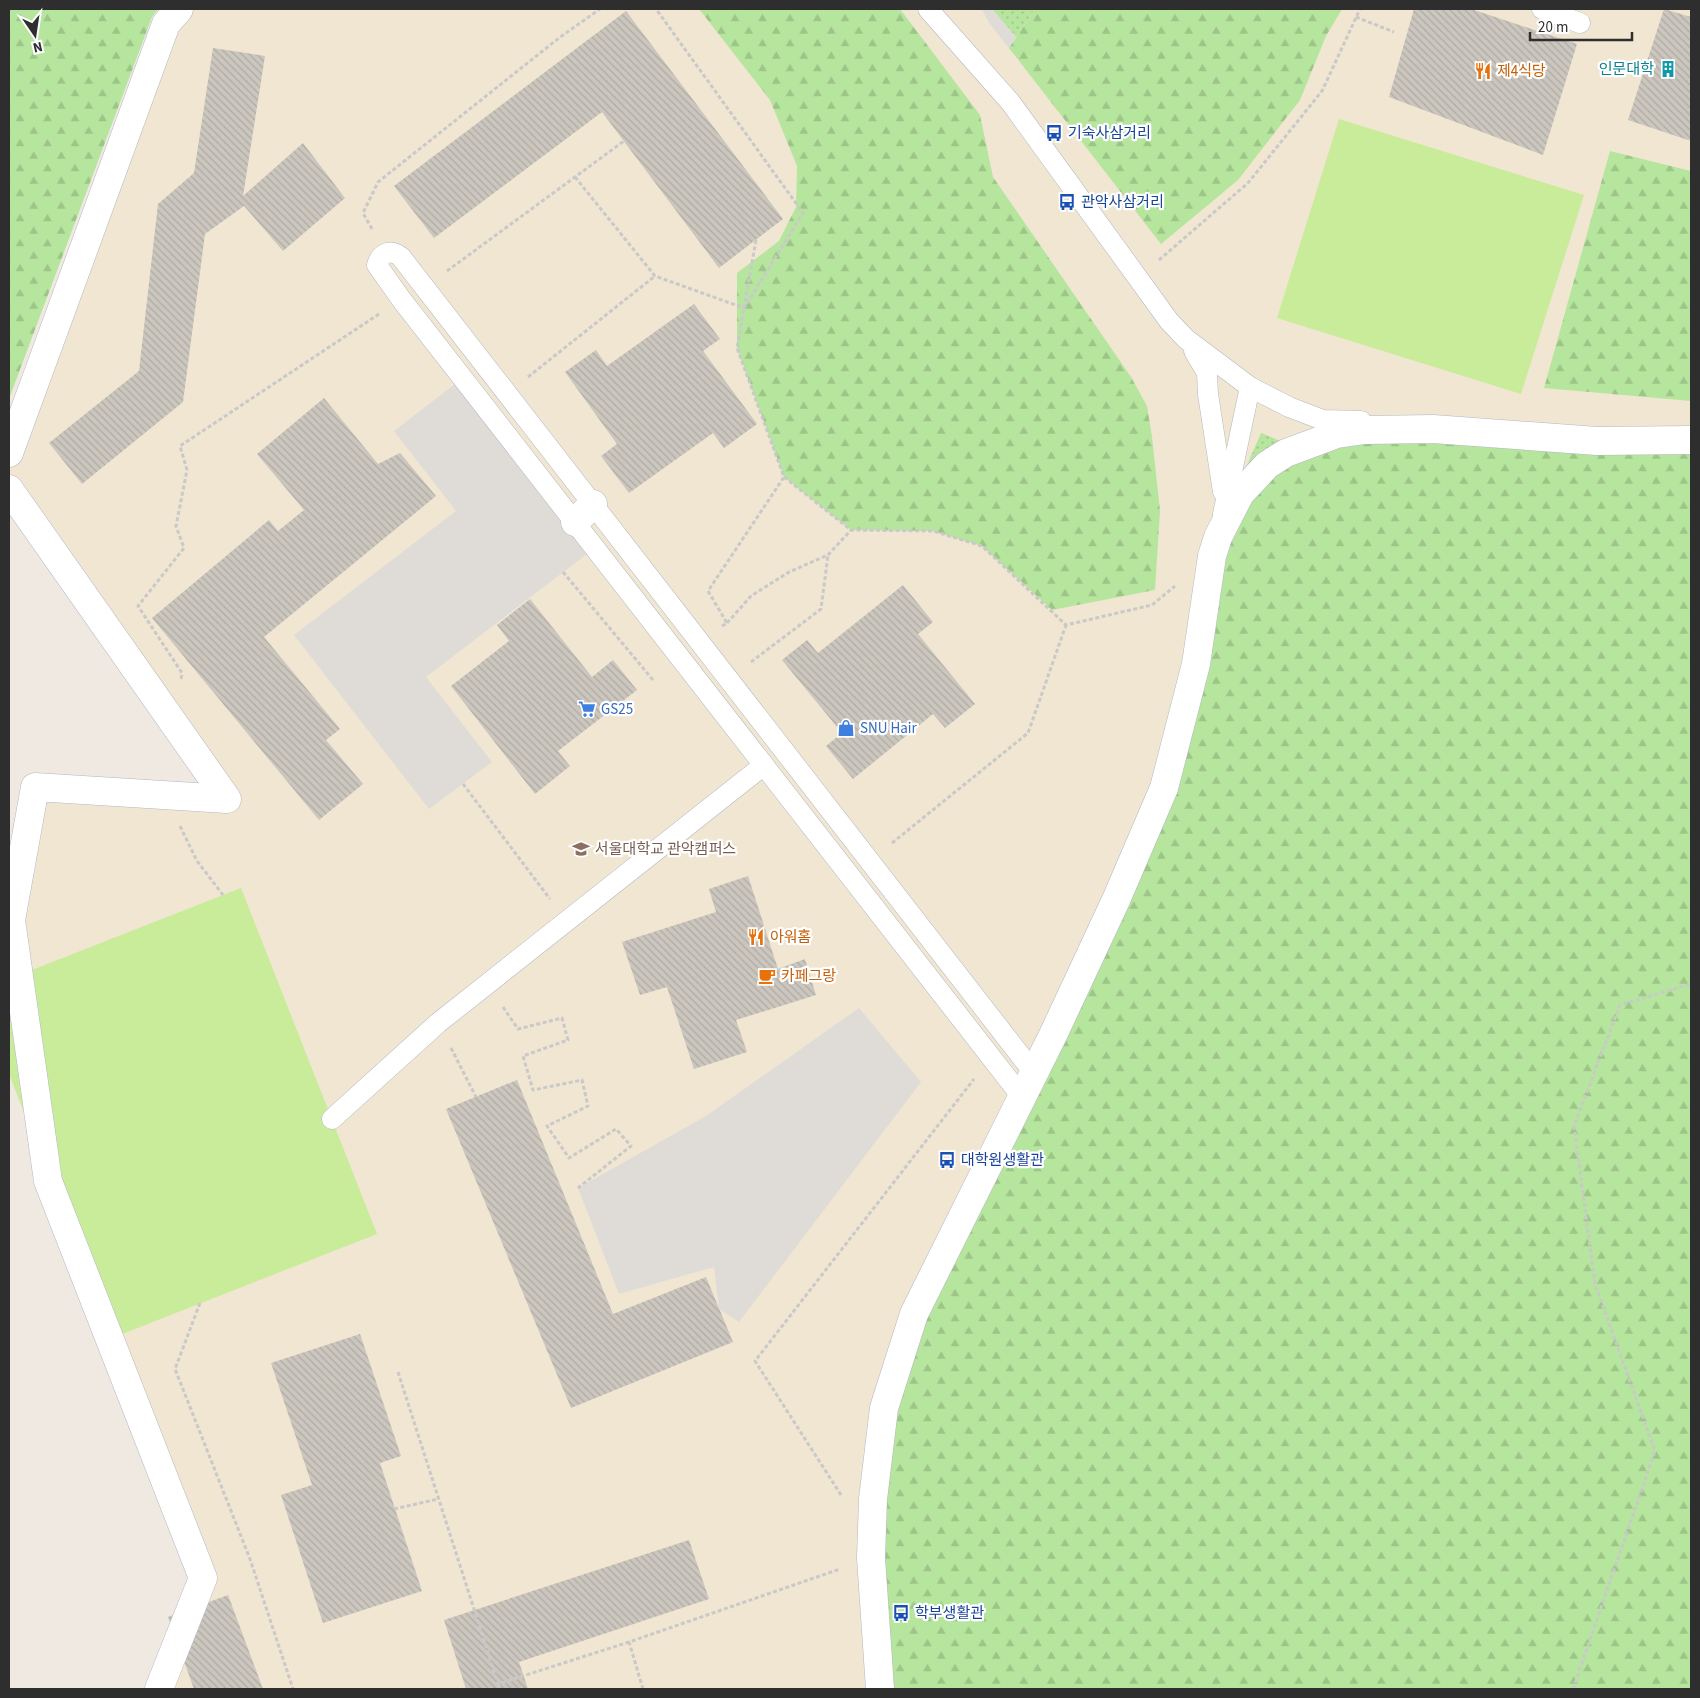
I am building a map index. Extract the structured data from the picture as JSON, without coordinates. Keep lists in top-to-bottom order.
{
  "places": {
    "building": ["인문대학"],
    "restaurant": ["제4식당", "아워홈"],
    "bus stop": [
      "기숙사삼거리",
      "관악사삼거리",
      "대학원생활관",
      "학부생활관"
    ],
    "supermarket": ["GS25"],
    "shop": ["SNU Hair"],
    "school or university": ["서울대학교 관악캠퍼스"],
    "cafe": ["카페그랑"]
  },
  "scale_bar": "20 m",
  "north": "bottom"
}
